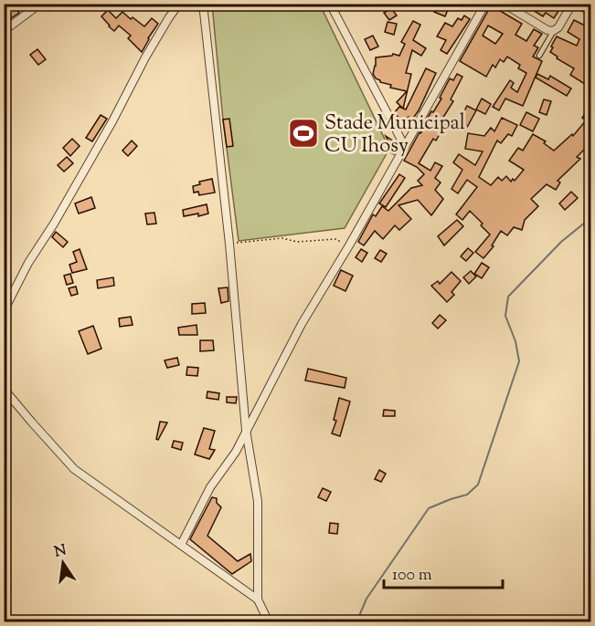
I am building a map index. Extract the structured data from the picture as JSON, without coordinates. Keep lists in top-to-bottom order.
{
  "places": {
    "sports": ["Stade Municipal CU Ihosy"]
  },
  "scale_bar": "100 m",
  "north": "top"
}
